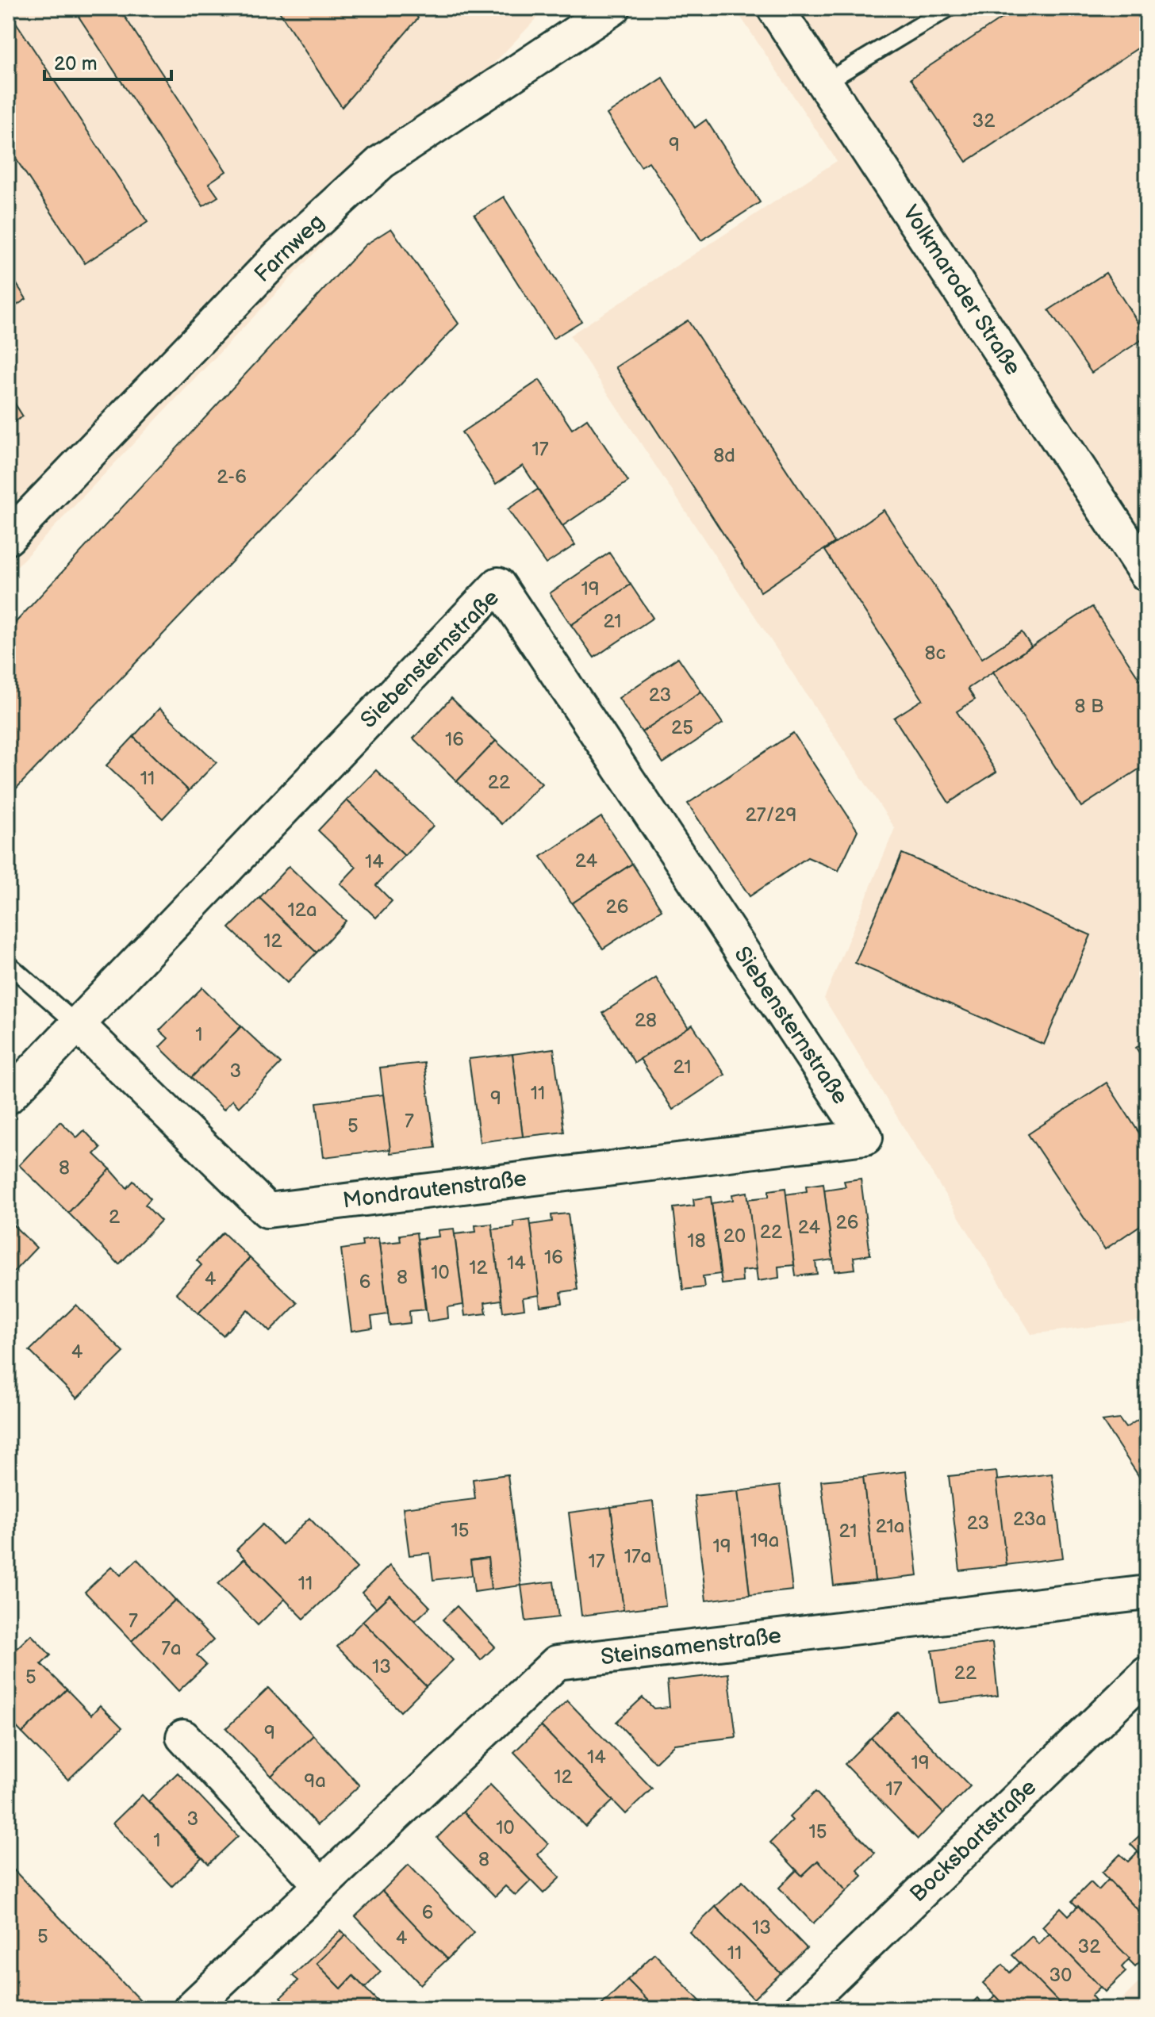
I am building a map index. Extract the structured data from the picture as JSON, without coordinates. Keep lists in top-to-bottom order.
{
  "streets": {
    "street": [
      "Farnweg",
      "Volkmaroder Straße",
      "Siebensternstraße",
      "Mondrautenstraße",
      "Steinsamenstraße",
      "Bocksbartstraße"
    ]
  },
  "crossings": [
    ["Siebensternstraße", "Mondrautenstraße"]
  ],
  "house_numbers": [
    "32",
    "9",
    "17",
    "8d",
    "2-6",
    "19",
    "21",
    "8c",
    "23",
    "8 B",
    "25",
    "16",
    "11",
    "22",
    "27/29",
    "24",
    "14",
    "26",
    "12a",
    "12",
    "28",
    "1",
    "21",
    "3",
    "11",
    "9",
    "7",
    "5",
    "8",
    "2",
    "26",
    "24",
    "22",
    "20",
    "18",
    "16",
    "14",
    "12",
    "10",
    "8",
    "4",
    "6",
    "4",
    "23a",
    "23",
    "21a",
    "15",
    "21",
    "19a",
    "19",
    "17a",
    "17",
    "11",
    "7",
    "7a",
    "13",
    "22",
    "5",
    "9",
    "14",
    "19",
    "12",
    "9a",
    "17",
    "3",
    "10",
    "15",
    "1",
    "8",
    "6",
    "13",
    "5",
    "4",
    "32",
    "11",
    "30"
  ],
  "scale_bar": "20 m"
}
